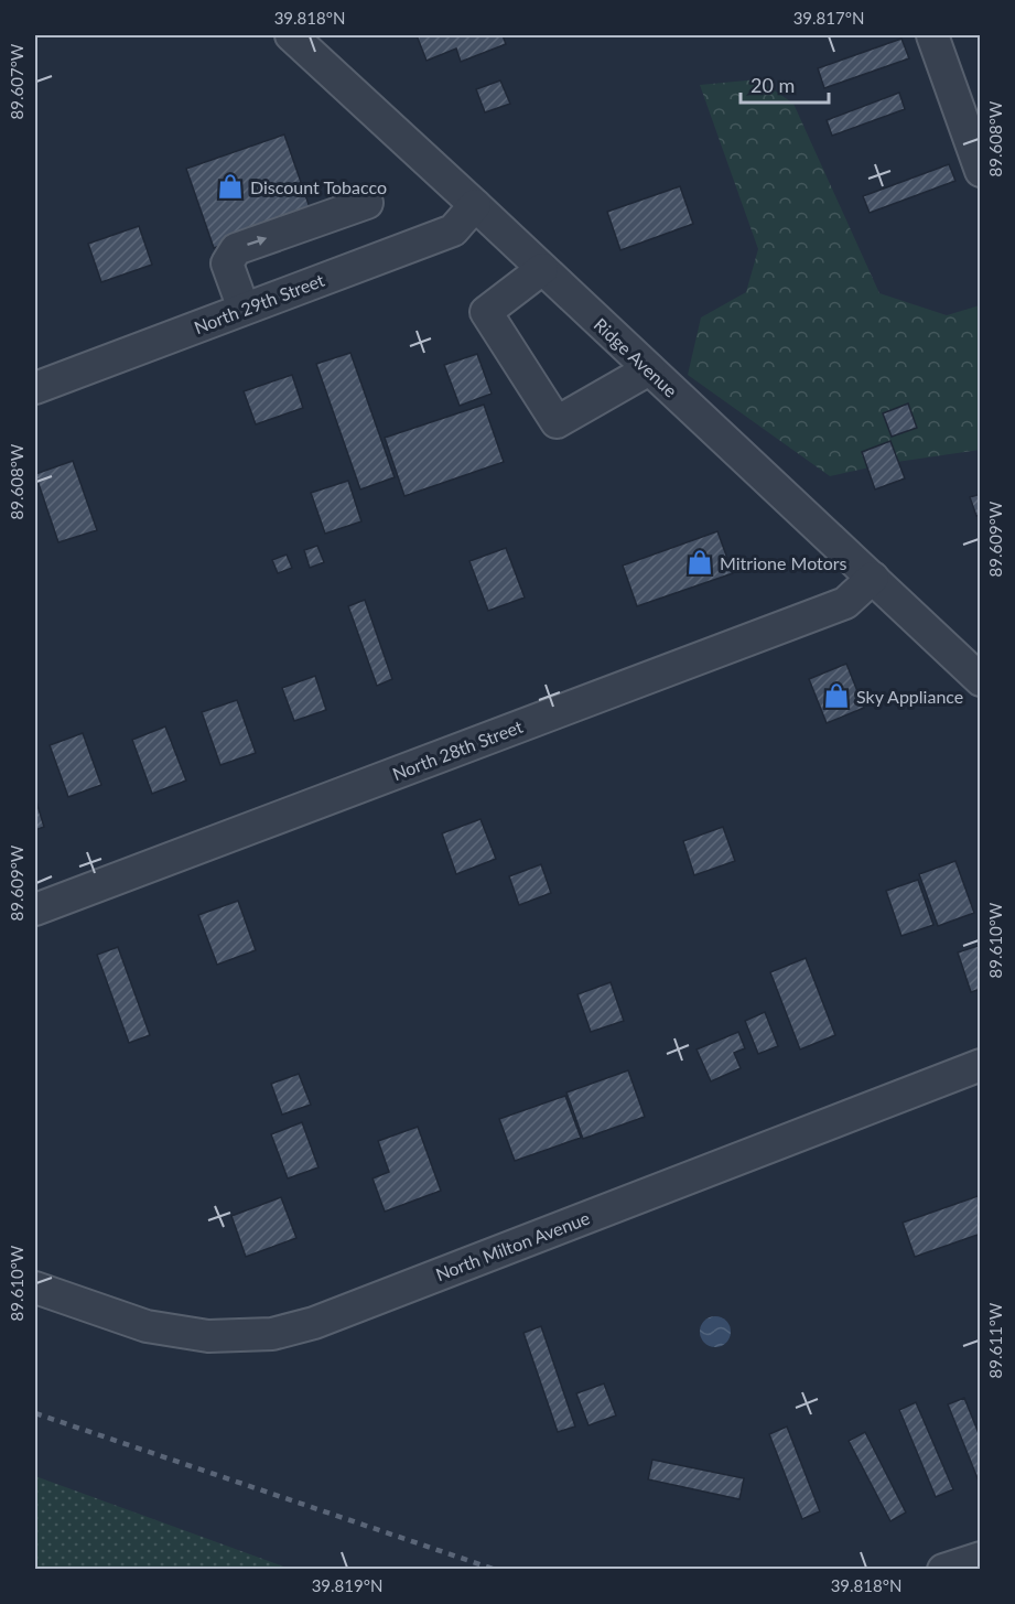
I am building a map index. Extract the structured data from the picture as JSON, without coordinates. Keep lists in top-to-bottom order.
{
  "streets": {
    "street": [
      "North 29th Street",
      "Ridge Avenue",
      "North 28th Street",
      "North Milton Avenue"
    ]
  },
  "crossings": [
    ["North 29th Street", "Ridge Avenue"],
    ["Ridge Avenue", "North 28th Street"]
  ],
  "places": {
    "shop": ["Discount Tobacco", "Mitrione Motors", "Sky Appliance"]
  },
  "scale_bar": "20 m",
  "coordinates": [
    "39.818°N",
    "39.817°N",
    "89.607°W",
    "89.608°W",
    "89.609°W",
    "89.610°W",
    "89.611°W",
    "39.819°N"
  ]
}
